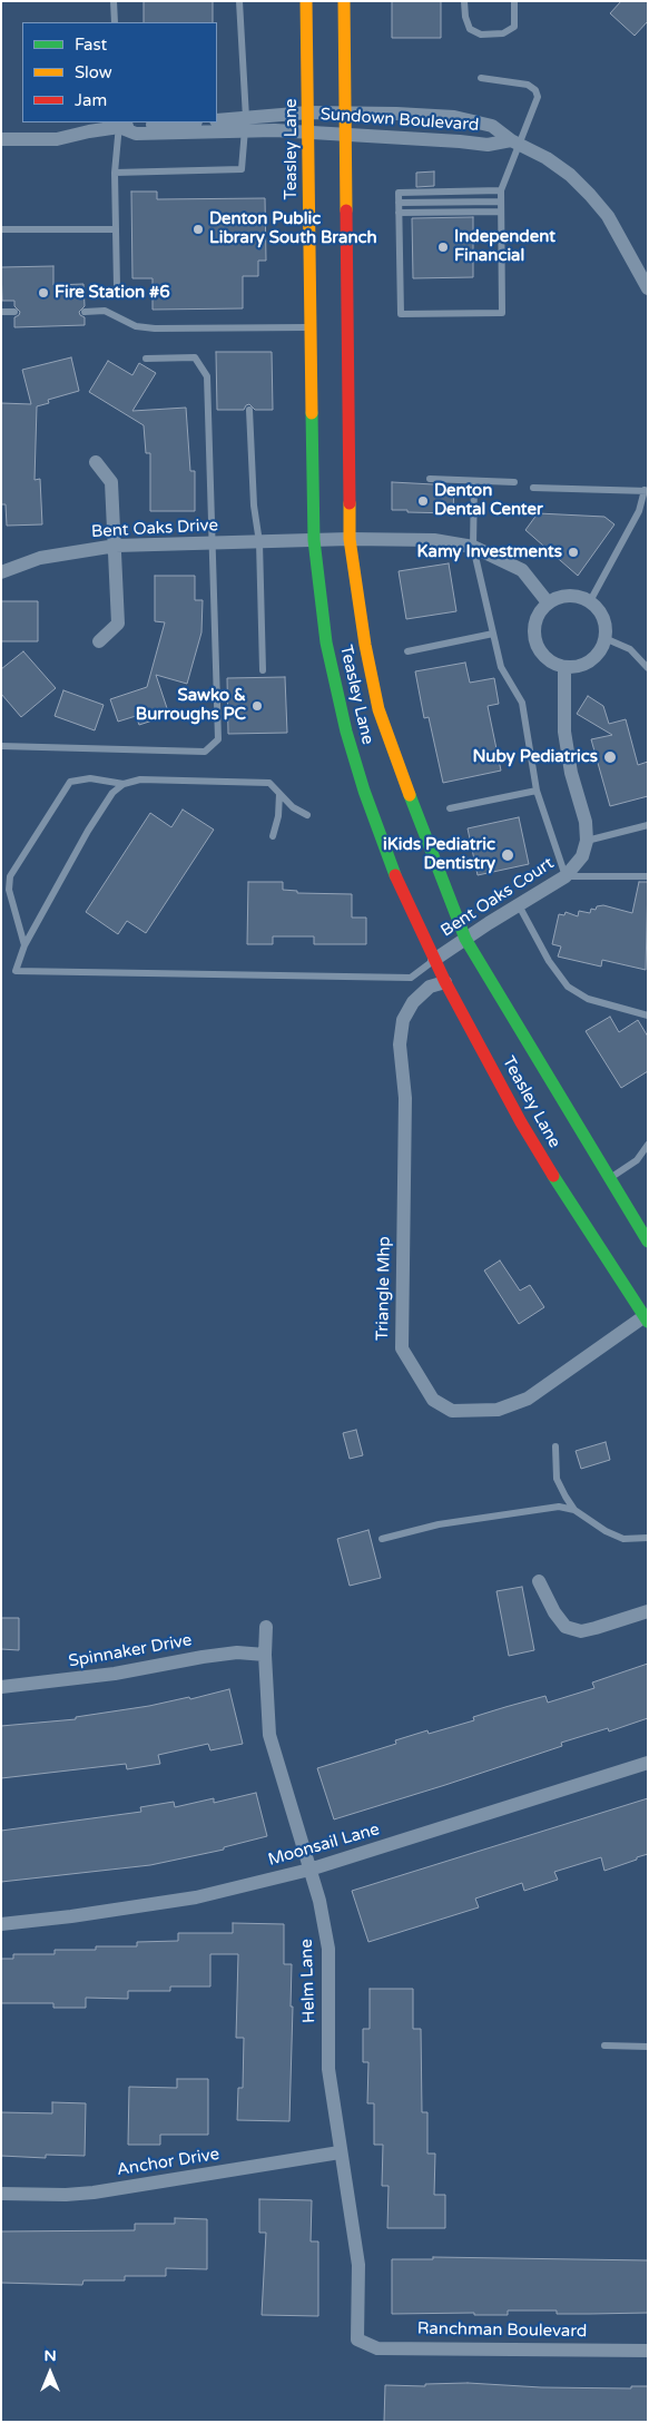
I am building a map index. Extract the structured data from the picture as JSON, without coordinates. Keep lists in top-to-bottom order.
{
  "streets": {
    "main road": ["Teasley Lane"],
    "street": [
      "Sundown Boulevard",
      "Bent Oaks Drive",
      "Bent Oaks Court",
      "Triangle Mhp",
      "Spinnaker Drive",
      "Moonsail Lane",
      "Helm Lane",
      "Anchor Drive",
      "Ranchman Boulevard"
    ]
  },
  "crossings": [
    ["Sundown Boulevard", "Teasley Lane"],
    ["Teasley Lane", "Bent Oaks Drive"],
    ["Teasley Lane", "Bent Oaks Court"],
    ["Teasley Lane", "Triangle Mhp"],
    ["Spinnaker Drive", "Helm Lane"],
    ["Moonsail Lane", "Helm Lane"],
    ["Helm Lane", "Anchor Drive"],
    ["Helm Lane", "Ranchman Boulevard"]
  ],
  "places": [
    "Denton Public Library South Branch",
    "Independent Financial",
    "Fire Station #6",
    "Denton Dental Center",
    "Kamy Investments",
    "Sawko & Burroughs PC",
    "Nuby Pediatrics",
    "iKids Pediatric Dentistry"
  ],
  "legend": ["Fast", "Slow", "Jam"],
  "north": "top"
}
